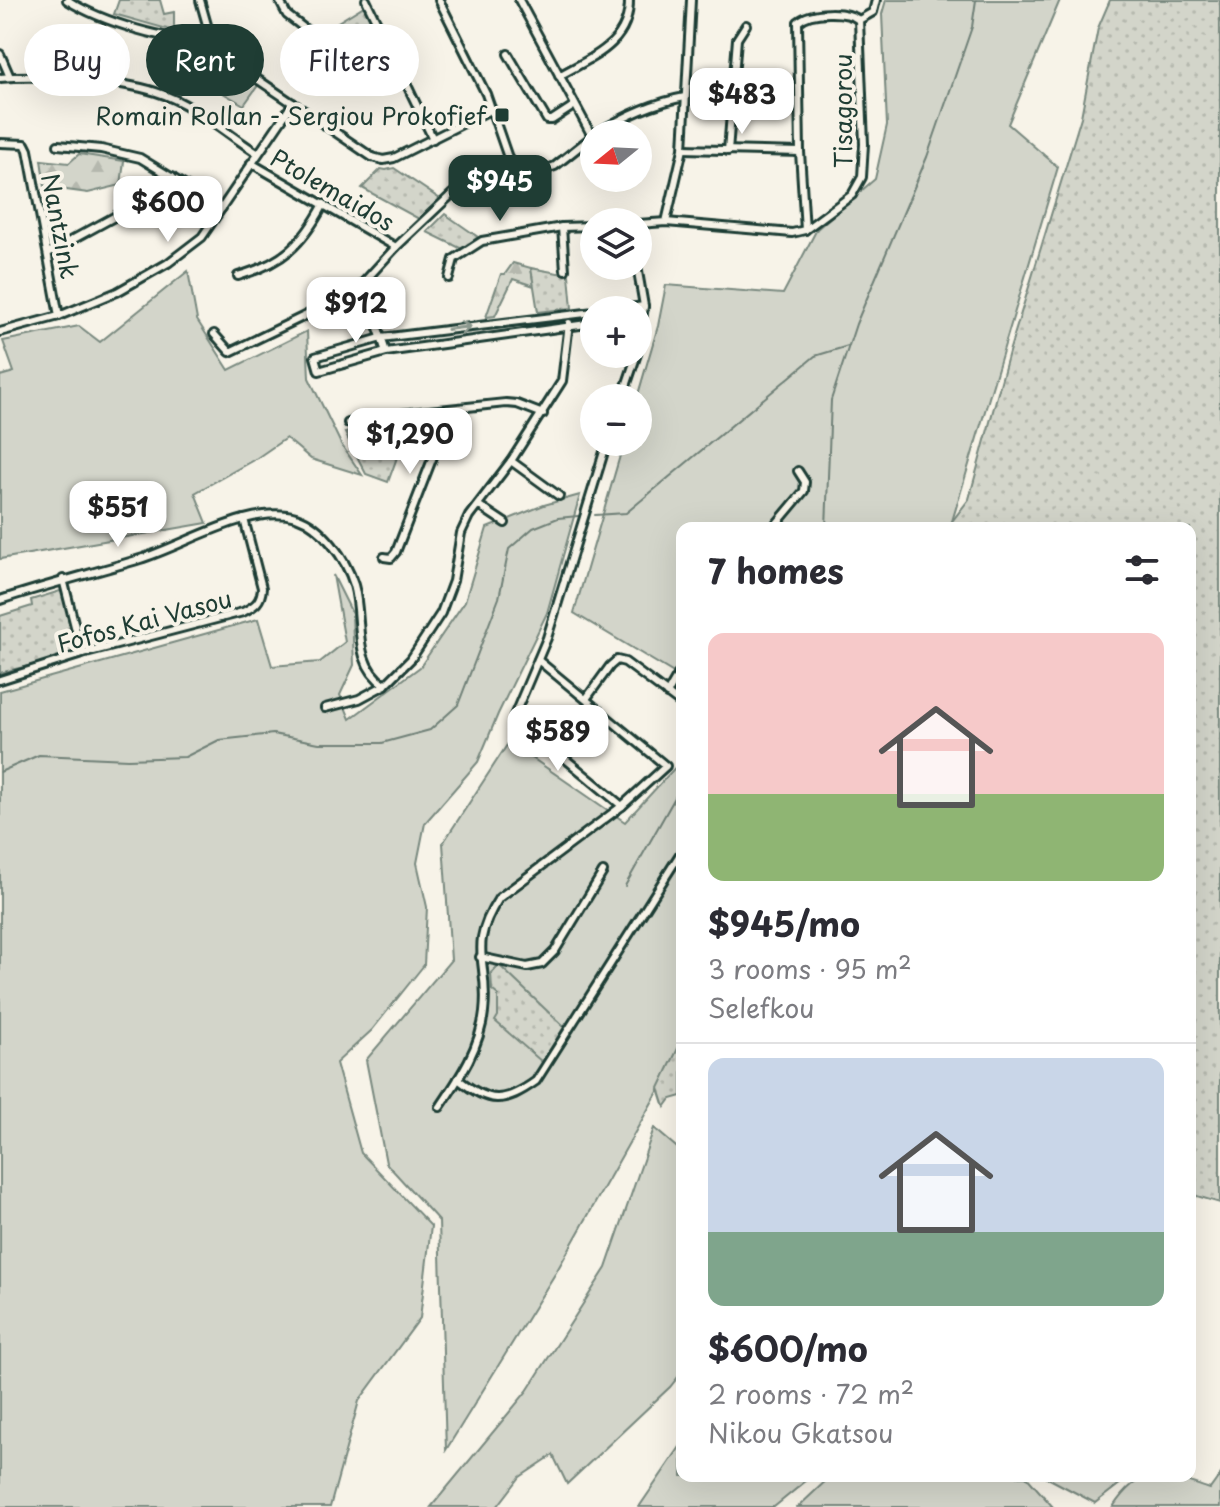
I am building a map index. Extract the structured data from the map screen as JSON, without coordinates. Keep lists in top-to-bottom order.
{
  "streets": {
    "street": [
      "Tisagorou",
      "Ptolemaidos",
      "Nantzink",
      "Fofos Kai Vasou"
    ]
  },
  "places": {
    "transit": ["Romain Rollan - Sergiou Prokofief"]
  },
  "north": "left",
  "page": {
    "chip": ["Buy", "Rent", "Filters"],
    "price": [
      "$483",
      "$945",
      "$600",
      "$912",
      "$1,290",
      "$551",
      "$589"
    ],
    "map_buttons": ["+", "−"],
    "heading": "7 homes",
    "list": [
      {
        "name": "$945/mo",
        "note": "3 rooms · 95 m² · Selefkou"
      },
      {
        "name": "$600/mo",
        "note": "2 rooms · 72 m² · Nikou Gkatsou"
      }
    ]
  }
}
